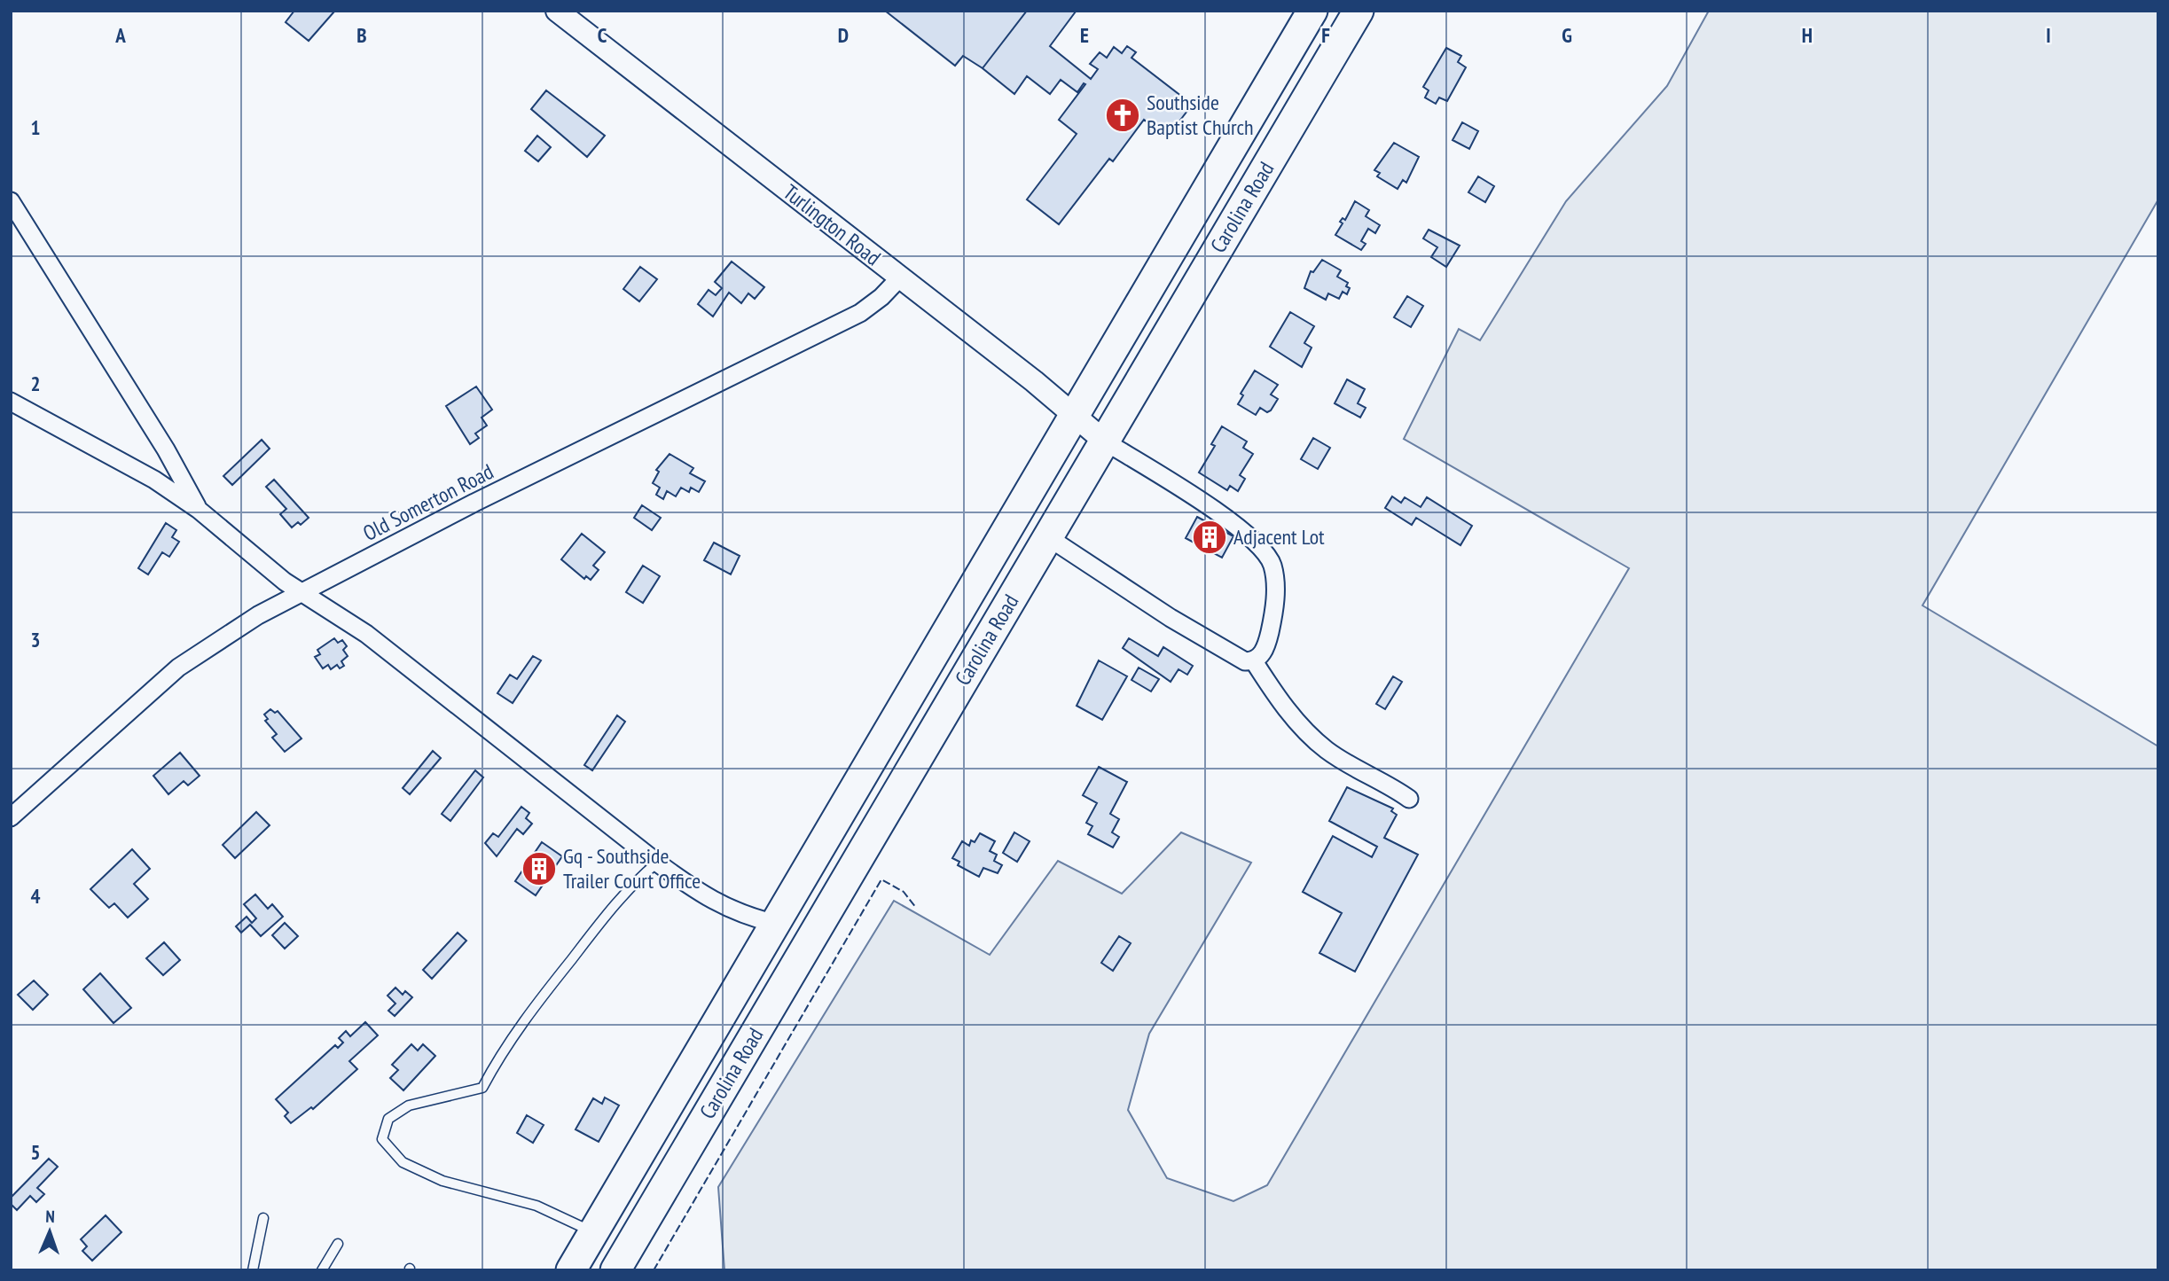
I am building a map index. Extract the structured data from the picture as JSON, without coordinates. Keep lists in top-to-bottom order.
{
  "streets": {
    "highway": ["Carolina Road"],
    "street": ["Turlington Road", "Old Somerton Road"]
  },
  "crossings": [
    ["Carolina Road", "Turlington Road"],
    ["Turlington Road", "Old Somerton Road"]
  ],
  "places": {
    "church": ["Southside Baptist Church"],
    "building": ["Adjacent Lot", "Gq - Southside Trailer Court Office"]
  },
  "north": "top",
  "grid": {
    "columns": [
      "A",
      "B",
      "C",
      "D",
      "E",
      "F",
      "G",
      "H",
      "I"
    ],
    "rows": [
      "1",
      "2",
      "3",
      "4",
      "5"
    ]
  }
}
